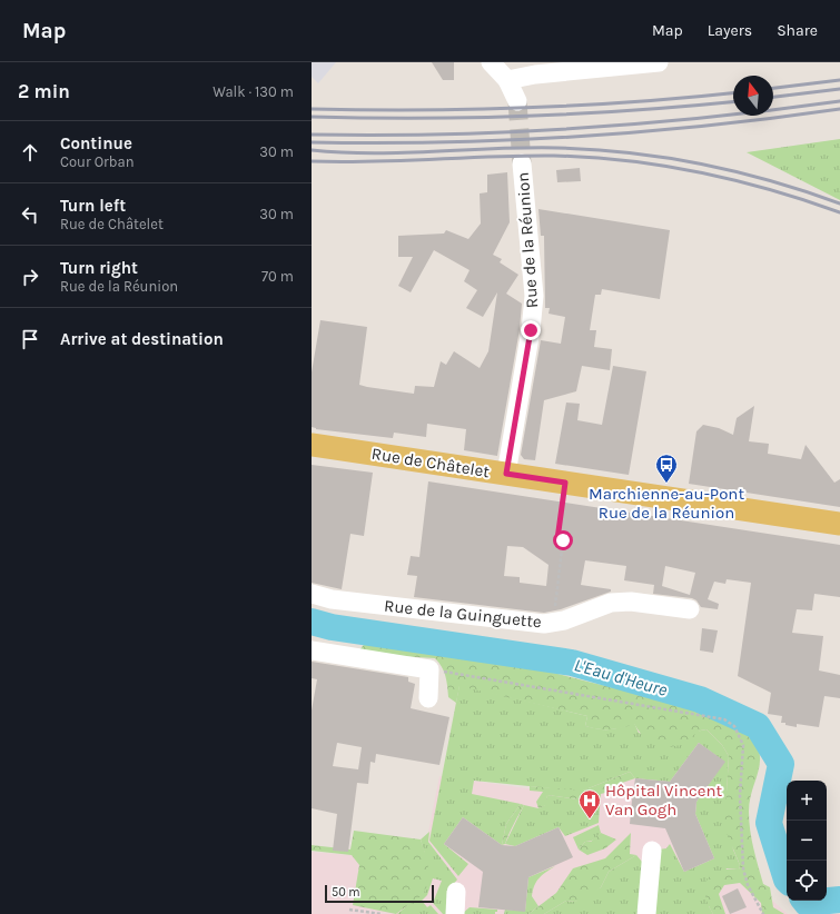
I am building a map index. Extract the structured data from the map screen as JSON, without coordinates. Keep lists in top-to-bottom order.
{
  "streets": {
    "main road": ["Rue de Châtelet"],
    "street": ["Rue de la Réunion", "Rue de la Guinguette"]
  },
  "crossings": [
    ["Rue de la Réunion", "Rue de Châtelet"]
  ],
  "water": ["L'Eau d'Heure"],
  "places": {
    "bus stop": ["Marchienne-au-Pont Rue de la Réunion"],
    "hospital": ["Hôpital Vincent Van Gogh"]
  },
  "scale_bar": "50 m",
  "north": "top",
  "page": {
    "header": "Map",
    "nav": ["Map", "Layers", "Share"],
    "heading": ["2 min", "Walk · 130 m"],
    "list": [
      ["Continue", "Cour Orban", "30 m"],
      ["Turn left", "Rue de Châtelet", "30 m"],
      ["Turn right", "Rue de la Réunion", "70 m"],
      "Arrive at destination"
    ],
    "map_buttons": ["+", "−"],
    "scale": "50 m"
  }
}
